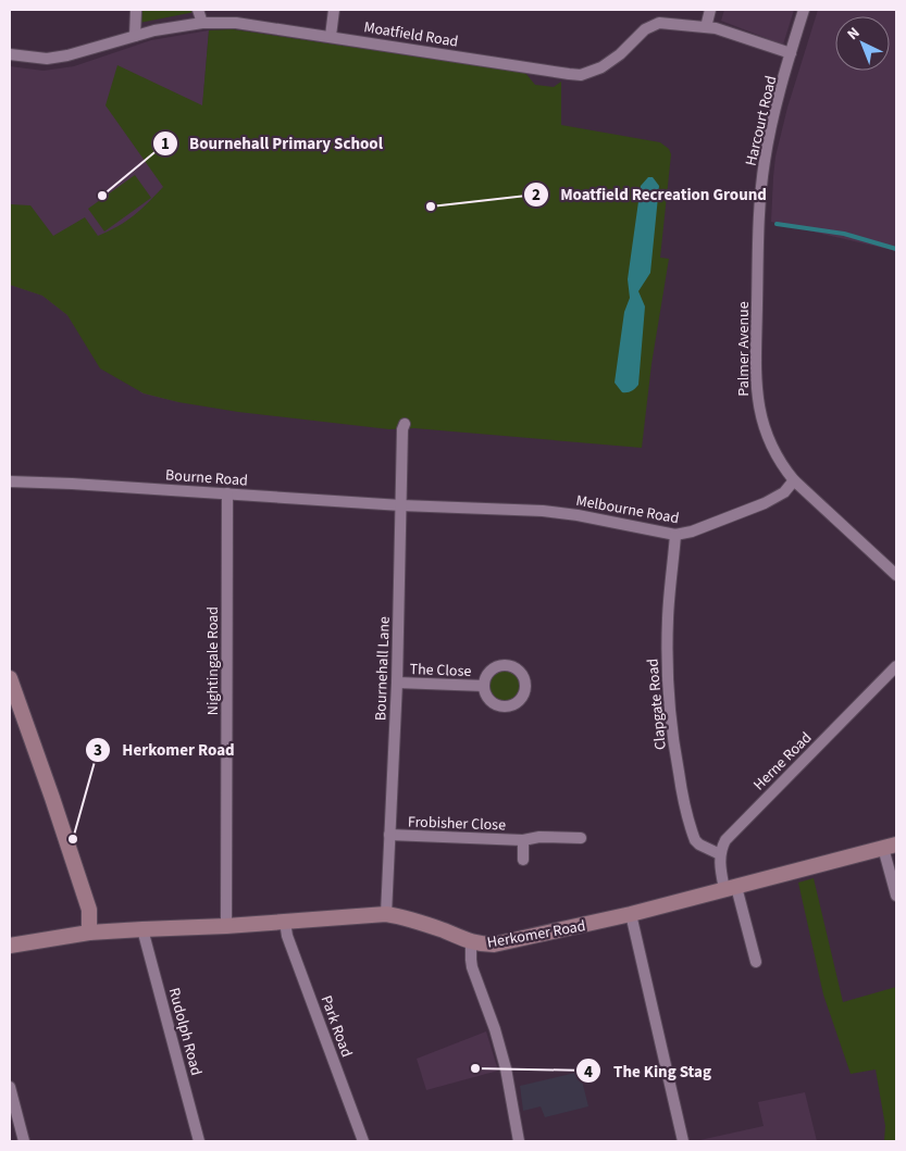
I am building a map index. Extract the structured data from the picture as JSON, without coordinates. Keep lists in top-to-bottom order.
{
  "streets": {
    "street": [
      "Moatfield Road",
      "Harcourt Road",
      "Palmer Avenue",
      "Bourne Road",
      "Melbourne Road",
      "Nightingale Road",
      "Bournehall Lane",
      "The Close",
      "Clapgate Road",
      "Herne Road",
      "Frobisher Close",
      "Herkomer Road",
      "Park Road",
      "Rudolph Road"
    ]
  },
  "crossings": [
    ["Moatfield Road", "Harcourt Road"],
    ["Harcourt Road", "Palmer Avenue"],
    ["Palmer Avenue", "Melbourne Road"],
    ["Bourne Road", "Melbourne Road"],
    ["Bourne Road", "Nightingale Road"],
    ["Bourne Road", "Bournehall Lane"],
    ["Melbourne Road", "Bournehall Lane"],
    ["Melbourne Road", "Clapgate Road"],
    ["Nightingale Road", "Herkomer Road"],
    ["Bournehall Lane", "The Close"],
    ["Bournehall Lane", "Frobisher Close"],
    ["Bournehall Lane", "Herkomer Road"],
    ["Clapgate Road", "Herne Road"],
    ["Herkomer Road", "Park Road"],
    ["Herkomer Road", "Rudolph Road"]
  ],
  "places": [
    "Bournehall Primary School",
    "Moatfield Recreation Ground",
    "Herkomer Road",
    "The King Stag"
  ],
  "north": "top left"
}
